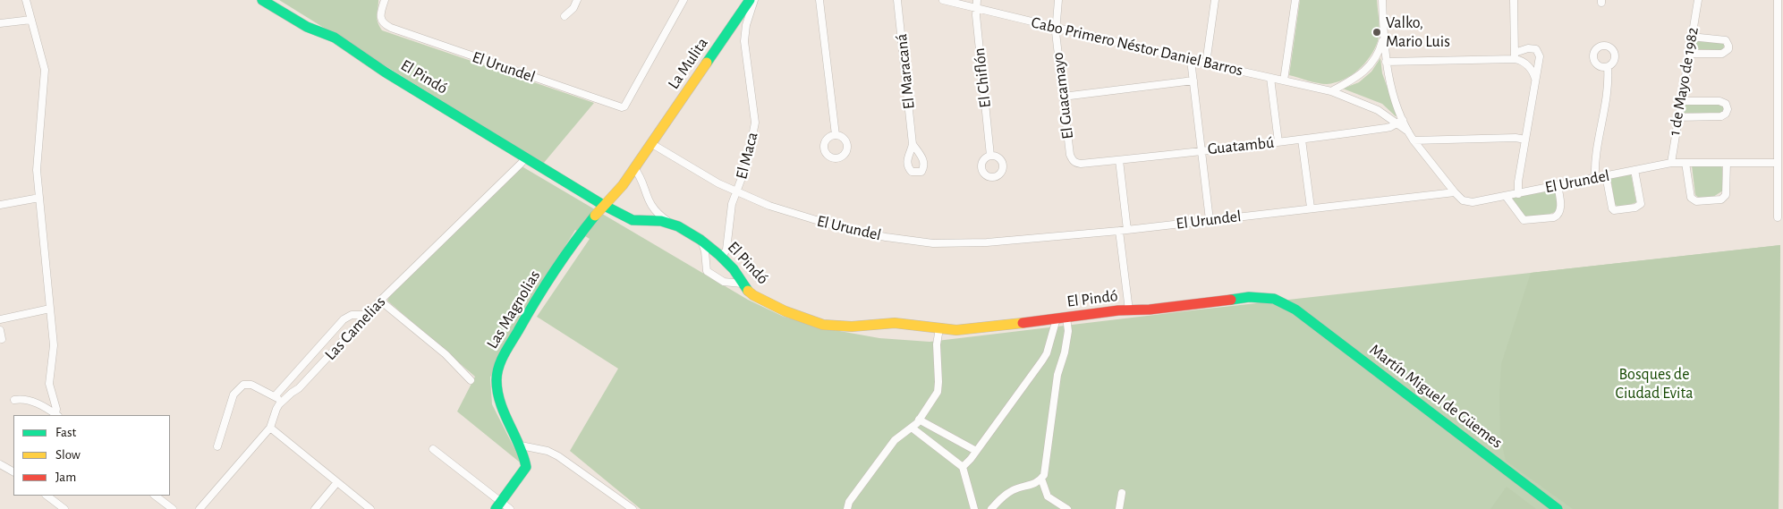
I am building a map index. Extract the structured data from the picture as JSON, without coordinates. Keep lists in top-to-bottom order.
{
  "streets": {
    "street": [
      "Cabo Primero Néstor Daniel Barros",
      "La Mulita",
      "El Urundel",
      "El Maracaná",
      "El Pindó",
      "El Chiflón",
      "1 de Mayo de 1982",
      "El Guacamayo",
      "Guatambú",
      "El Maca",
      "Las Magnolias",
      "Las Camelias",
      "Martín Miguel de Güemes"
    ]
  },
  "crossings": [
    ["Cabo Primero Néstor Daniel Barros", "El Chiflón"],
    ["Cabo Primero Néstor Daniel Barros", "El Guacamayo"],
    ["Cabo Primero Néstor Daniel Barros", "Guatambú"],
    ["La Mulita", "El Urundel"],
    ["La Mulita", "Las Magnolias"],
    ["El Urundel", "1 de Mayo de 1982"],
    ["El Urundel", "El Maca"],
    ["El Urundel", "Las Magnolias"],
    ["El Pindó", "El Maca"],
    ["El Pindó", "Las Magnolias"],
    ["El Pindó", "Las Camelias"],
    ["El Pindó", "Martín Miguel de Güemes"],
    ["El Guacamayo", "Guatambú"]
  ],
  "parks": ["Bosques de Ciudad Evita"],
  "places": ["Valko, Mario Luis"],
  "legend": ["Fast", "Slow", "Jam"]
}
